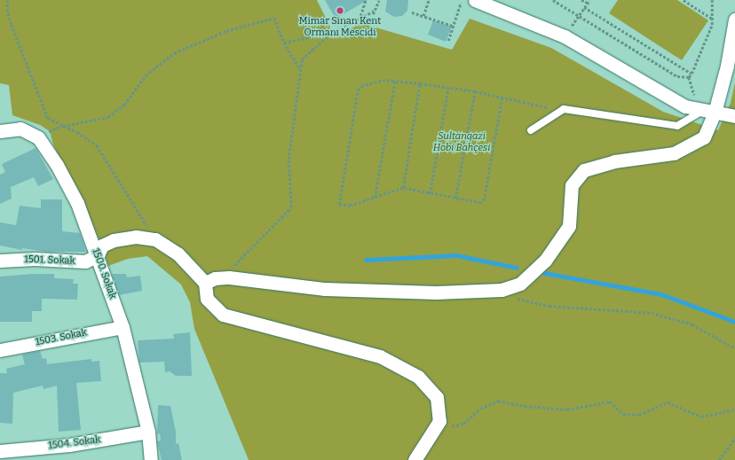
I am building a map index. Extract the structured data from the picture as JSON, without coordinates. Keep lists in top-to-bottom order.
{
  "streets": {
    "street": [
      "1501. Sokak",
      "1500. Sokak",
      "1503. Sokak",
      "1504. Sokak"
    ]
  },
  "crossings": [
    ["1501. Sokak", "1500. Sokak"],
    ["1500. Sokak", "1503. Sokak"],
    ["1500. Sokak", "1504. Sokak"]
  ],
  "parks": ["Sultangazi Hobi Bahçesi"],
  "places": ["Mimar Sinan Kent Ormanı Mescidi"]
}
